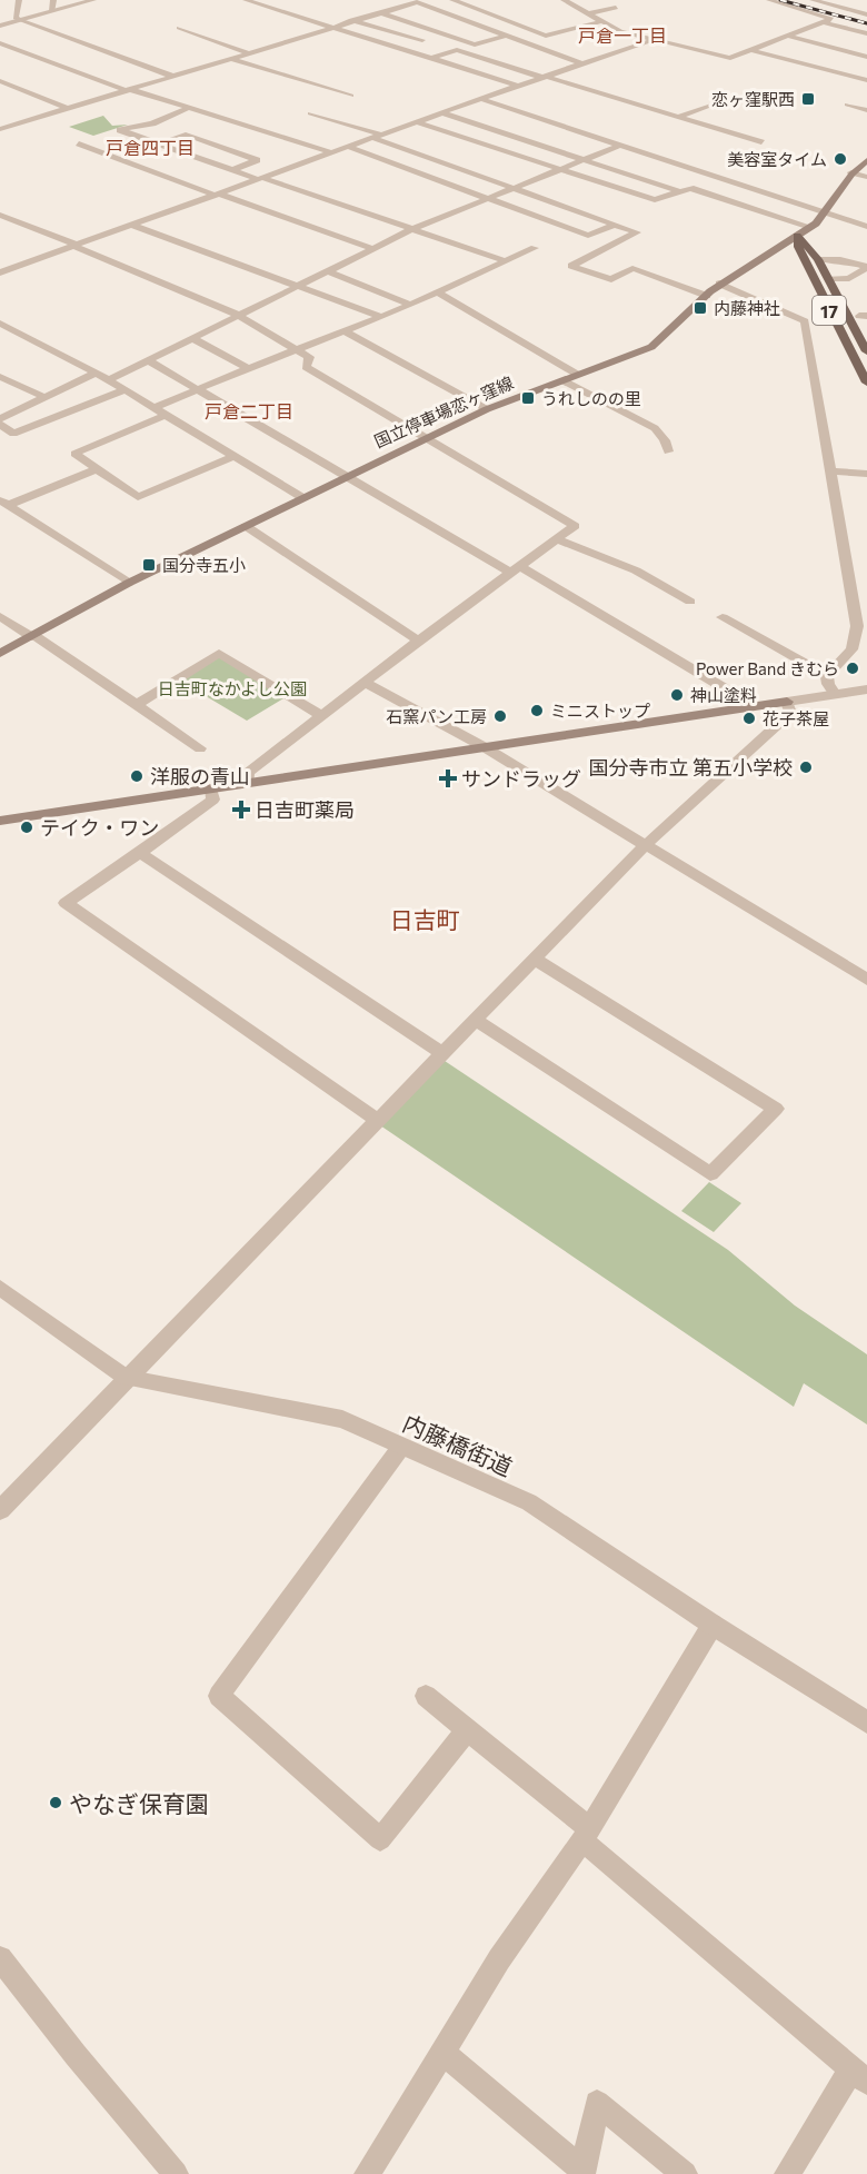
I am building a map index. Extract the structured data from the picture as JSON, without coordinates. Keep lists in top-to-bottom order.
{
  "streets": {
    "main road": ["17", "国立停車場恋ヶ窪線"],
    "street": ["内藤橋街道"]
  },
  "crossings": [
    ["17", "国立停車場恋ヶ窪線"]
  ],
  "districts": [
    "戸倉一丁目",
    "戸倉四丁目",
    "戸倉二丁目",
    "日吉町"
  ],
  "parks": ["日吉町なかよし公園"],
  "places": {
    "transit": [
      "恋ヶ窪駅西",
      "内藤神社",
      "うれしのの里",
      "国分寺五小"
    ],
    "other": [
      "美容室タイム",
      "Power Band きむら",
      "神山塗料",
      "ミニストップ",
      "石窯パン工房",
      "花子茶屋",
      "国分寺市立 第五小学校",
      "洋服の青山",
      "テイク・ワン",
      "やなぎ保育園"
    ],
    "health": ["サンドラッグ", "日吉町薬局"]
  }
}
